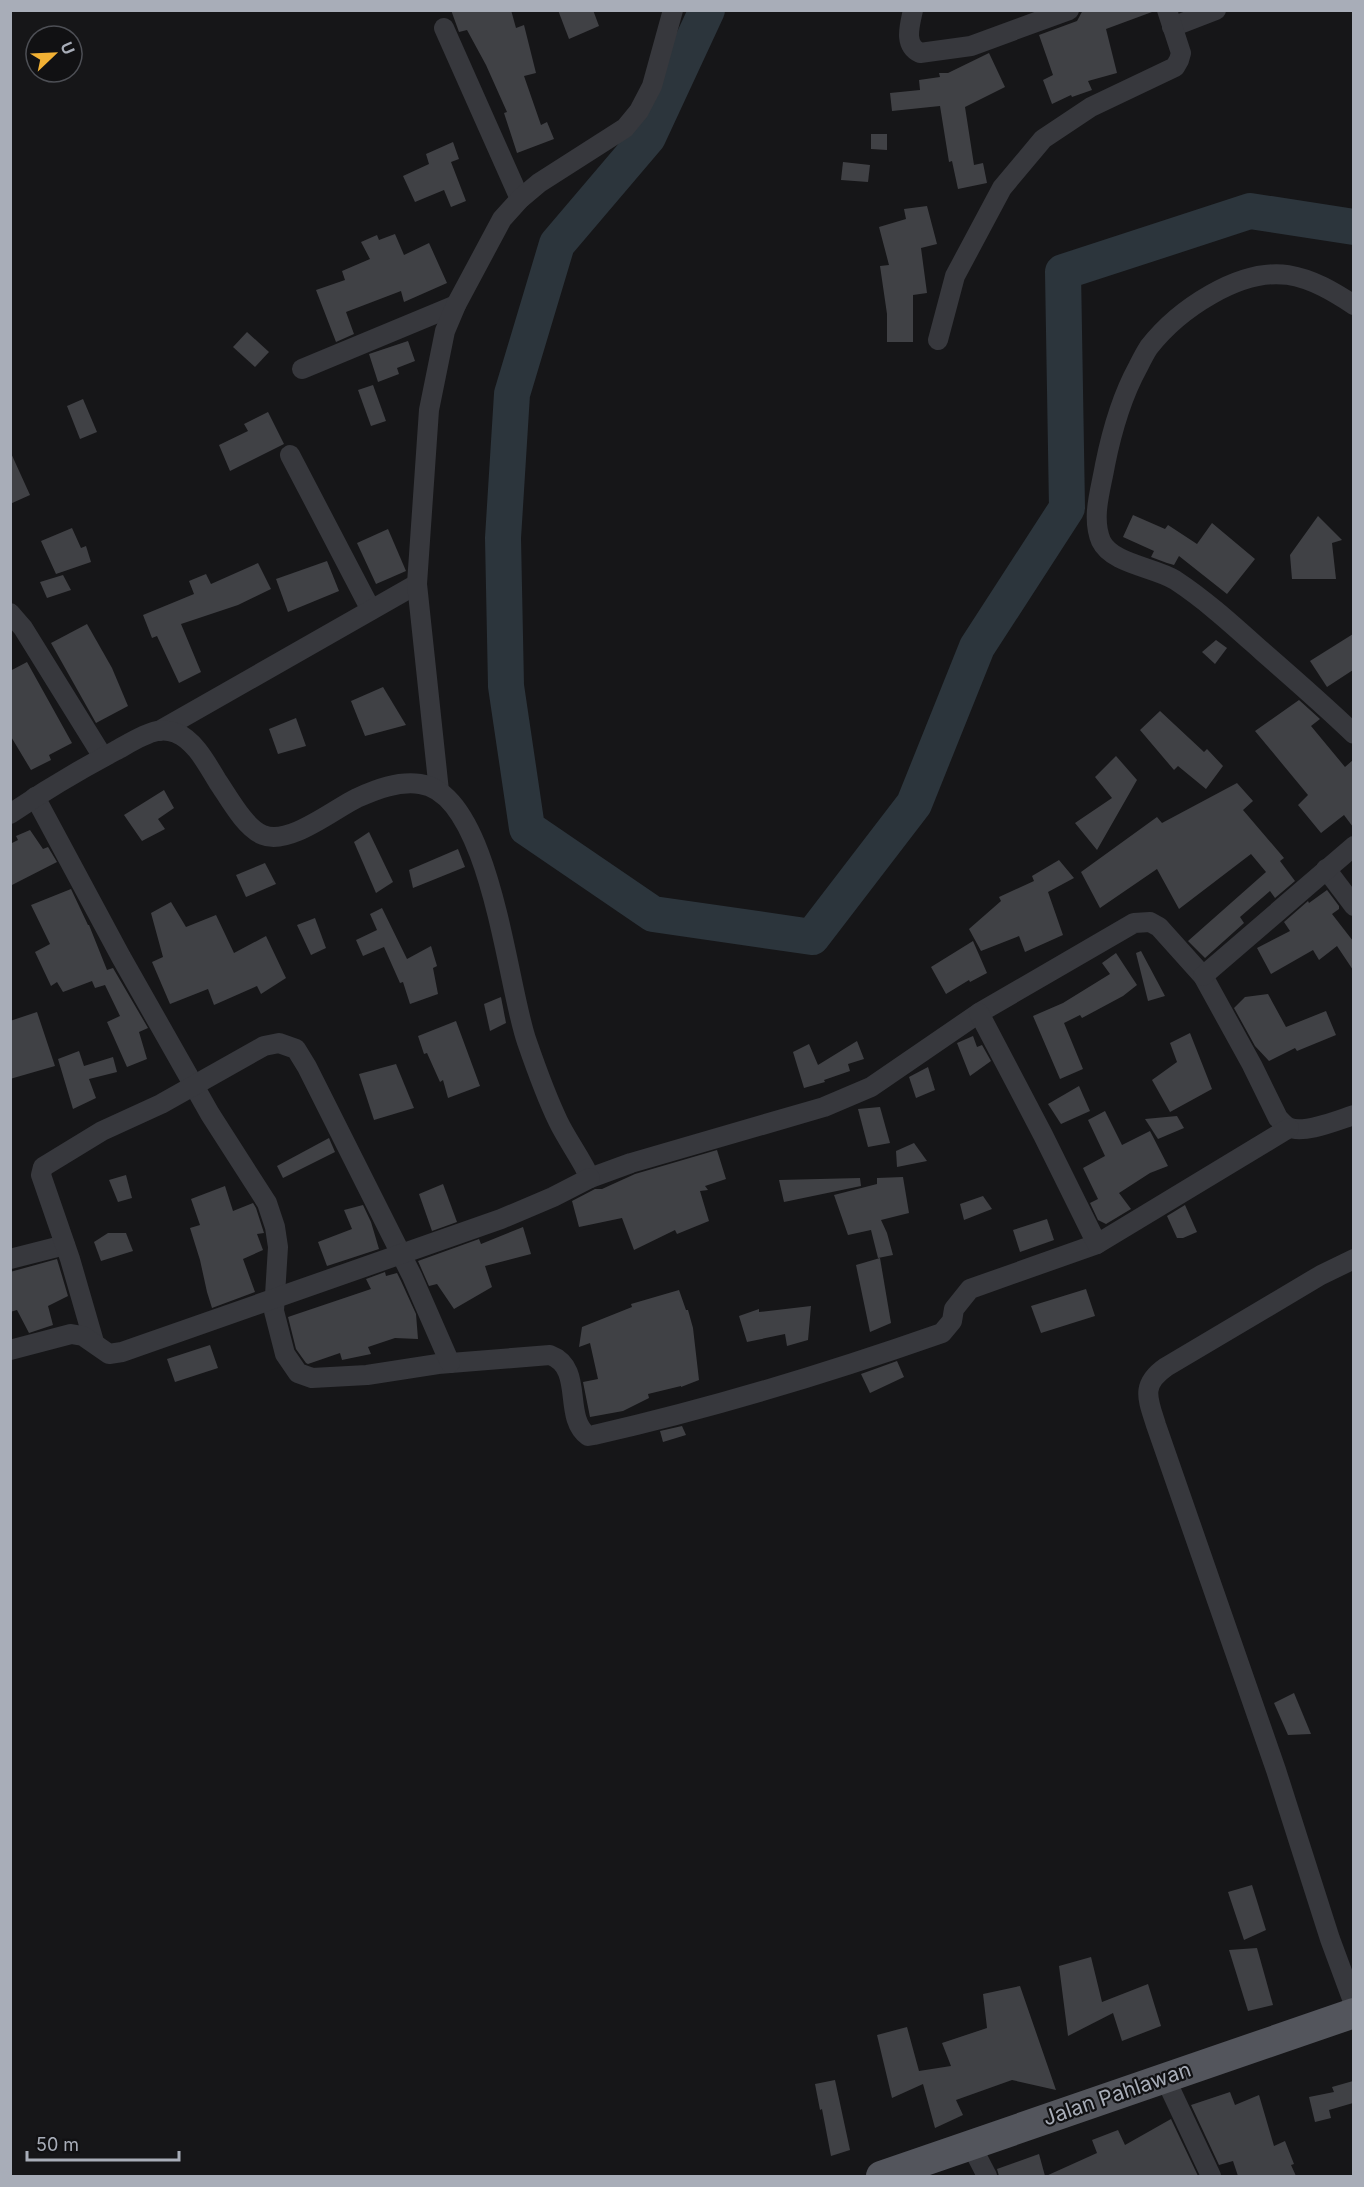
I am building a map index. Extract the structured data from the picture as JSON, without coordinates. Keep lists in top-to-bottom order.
{
  "streets": {
    "main road": ["Jalan Pahlawan"]
  },
  "scale_bar": "50 m",
  "north": "top right"
}
